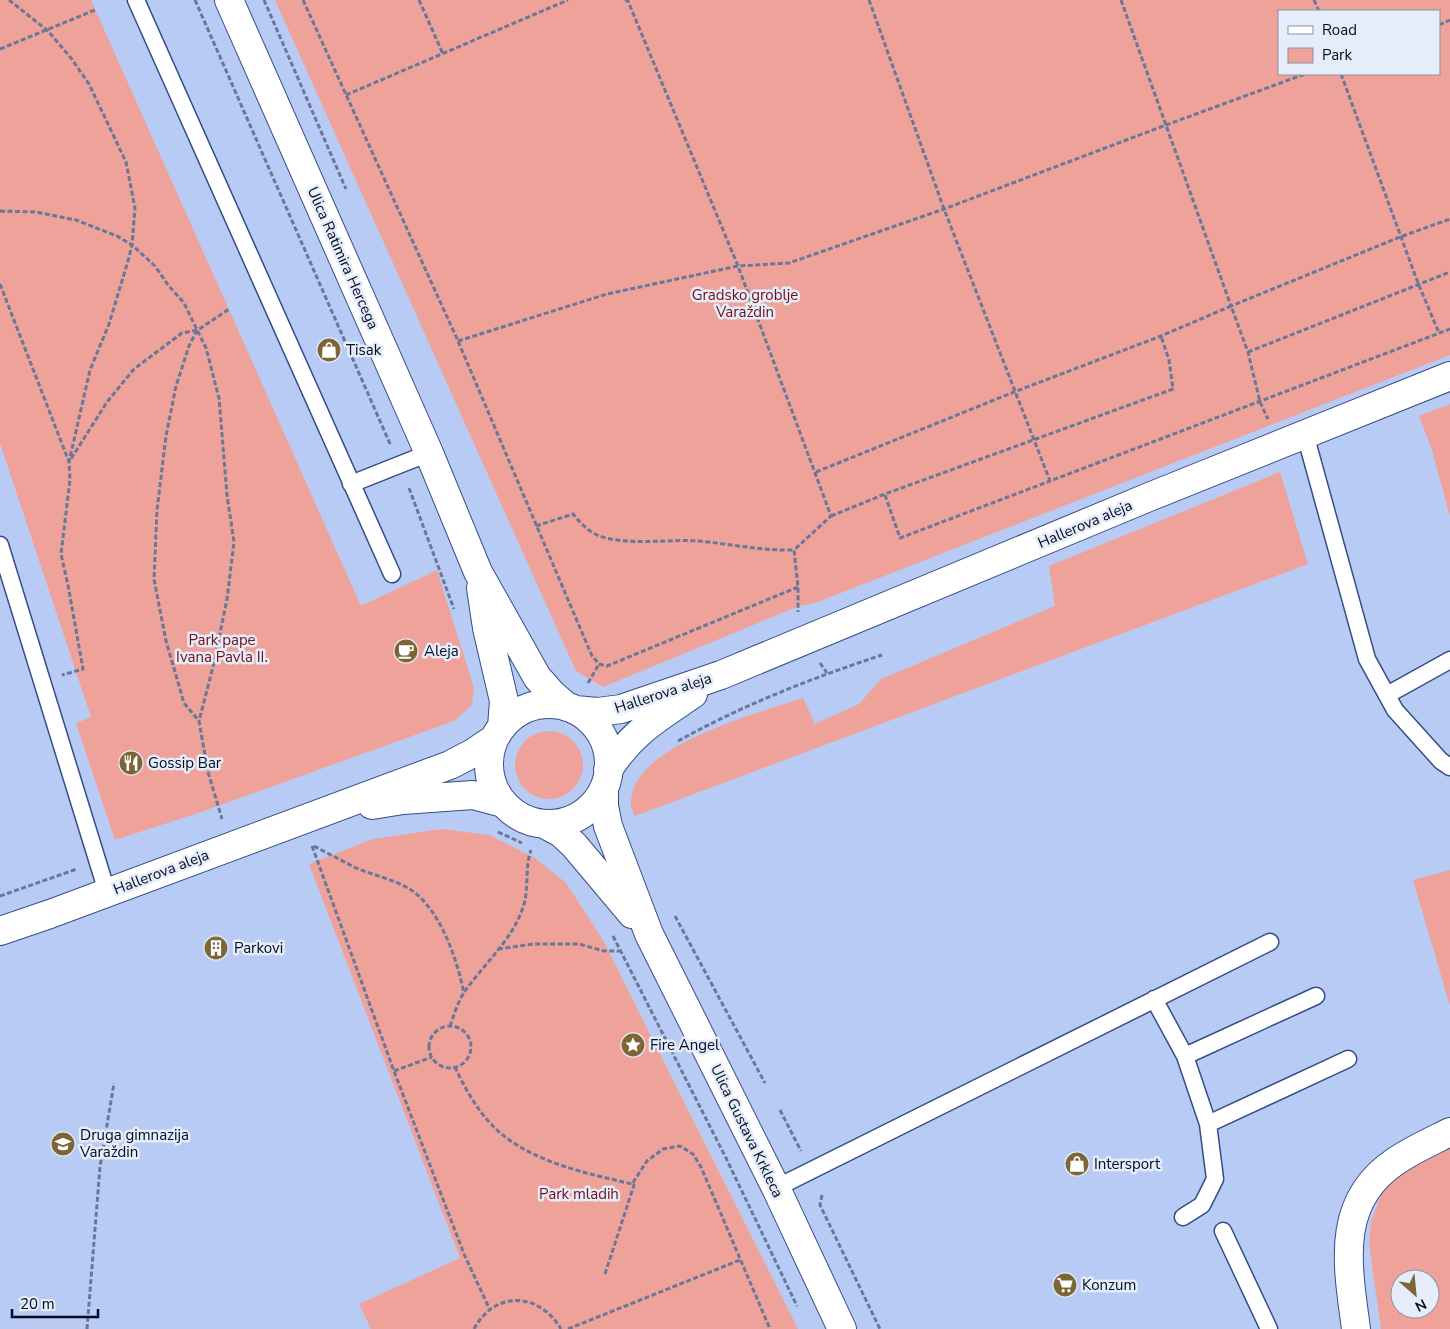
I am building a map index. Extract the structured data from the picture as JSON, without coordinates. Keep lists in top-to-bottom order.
{
  "streets": {
    "main road": ["Ulica Ratimira Hercega", "Hallerova aleja", "Ulica Gustava Krkleca"]
  },
  "crossings": [
    ["Ulica Ratimira Hercega", "Hallerova aleja"],
    ["Ulica Ratimira Hercega", "Ulica Gustava Krkleca"],
    ["Hallerova aleja", "Ulica Gustava Krkleca"]
  ],
  "parks": ["Gradsko groblje Varaždin", "Park pape Ivana Pavla II.", "Park mladih"],
  "places": {
    "shop": ["Tisak", "Intersport"],
    "cafe": ["Aleja"],
    "restaurant": ["Gossip Bar"],
    "building": ["Parkovi"],
    "place": ["Fire Angel"],
    "school or university": ["Druga gimnazija Varaždin"],
    "supermarket": ["Konzum"]
  },
  "legend": ["Road", "Park"],
  "scale_bar": "20 m",
  "north": "bottom right"
}
